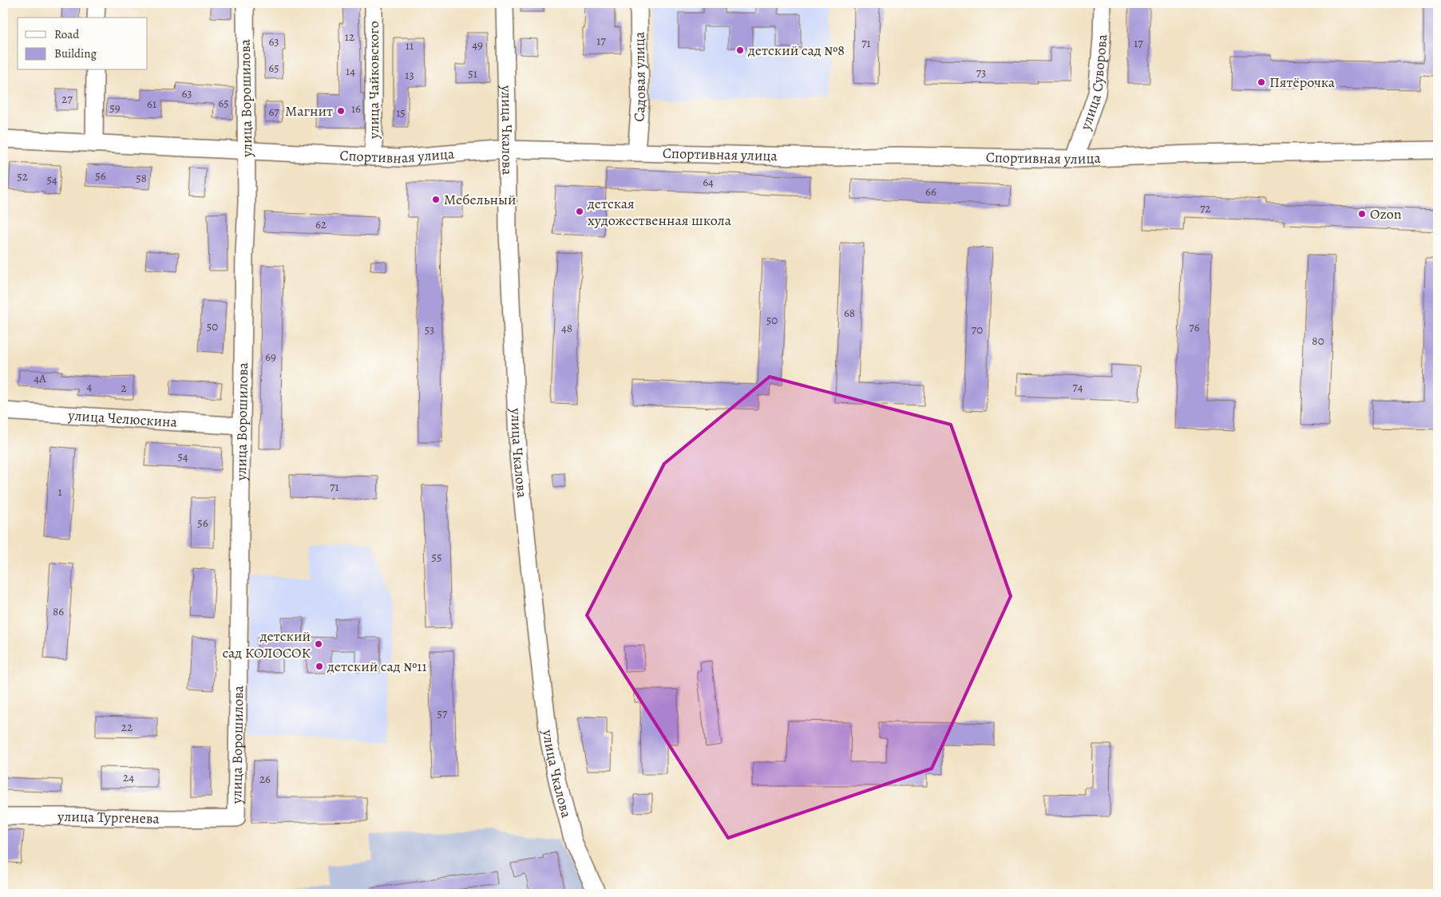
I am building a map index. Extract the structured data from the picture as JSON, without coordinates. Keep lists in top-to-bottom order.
{
  "streets": {
    "street": [
      "Садовая улица",
      "улица Чайковского",
      "улица Суворова",
      "улица Ворошилова",
      "улица Чкалова",
      "Спортивная улица",
      "улица Челюскина",
      "улица Тургенева"
    ]
  },
  "crossings": [
    ["Садовая улица", "Спортивная улица"],
    ["улица Чайковского", "Спортивная улица"],
    ["улица Суворова", "Спортивная улица"],
    ["улица Ворошилова", "Спортивная улица"],
    ["улица Ворошилова", "улица Челюскина"],
    ["улица Ворошилова", "улица Тургенева"],
    ["улица Чкалова", "Спортивная улица"]
  ],
  "places": [
    "детский сад №8",
    "Пятёрочка",
    "Магнит",
    "Мебельный",
    "детская художественная школа",
    "Ozon",
    "детский сад КОЛОСОК",
    "детский сад №11"
  ],
  "house_numbers": [
    "12",
    "17",
    "63",
    "71",
    "17",
    "49",
    "11",
    "65",
    "14",
    "73",
    "51",
    "13",
    "63",
    "27",
    "65",
    "61",
    "59",
    "16",
    "67",
    "15",
    "56",
    "52",
    "58",
    "54",
    "64",
    "66",
    "72",
    "62",
    "68",
    "50",
    "50",
    "76",
    "48",
    "53",
    "70",
    "80",
    "69",
    "4А",
    "4",
    "74",
    "2",
    "54",
    "71",
    "1",
    "56",
    "55",
    "86",
    "57",
    "22",
    "24",
    "26"
  ],
  "legend": ["Road", "Building"]
}
